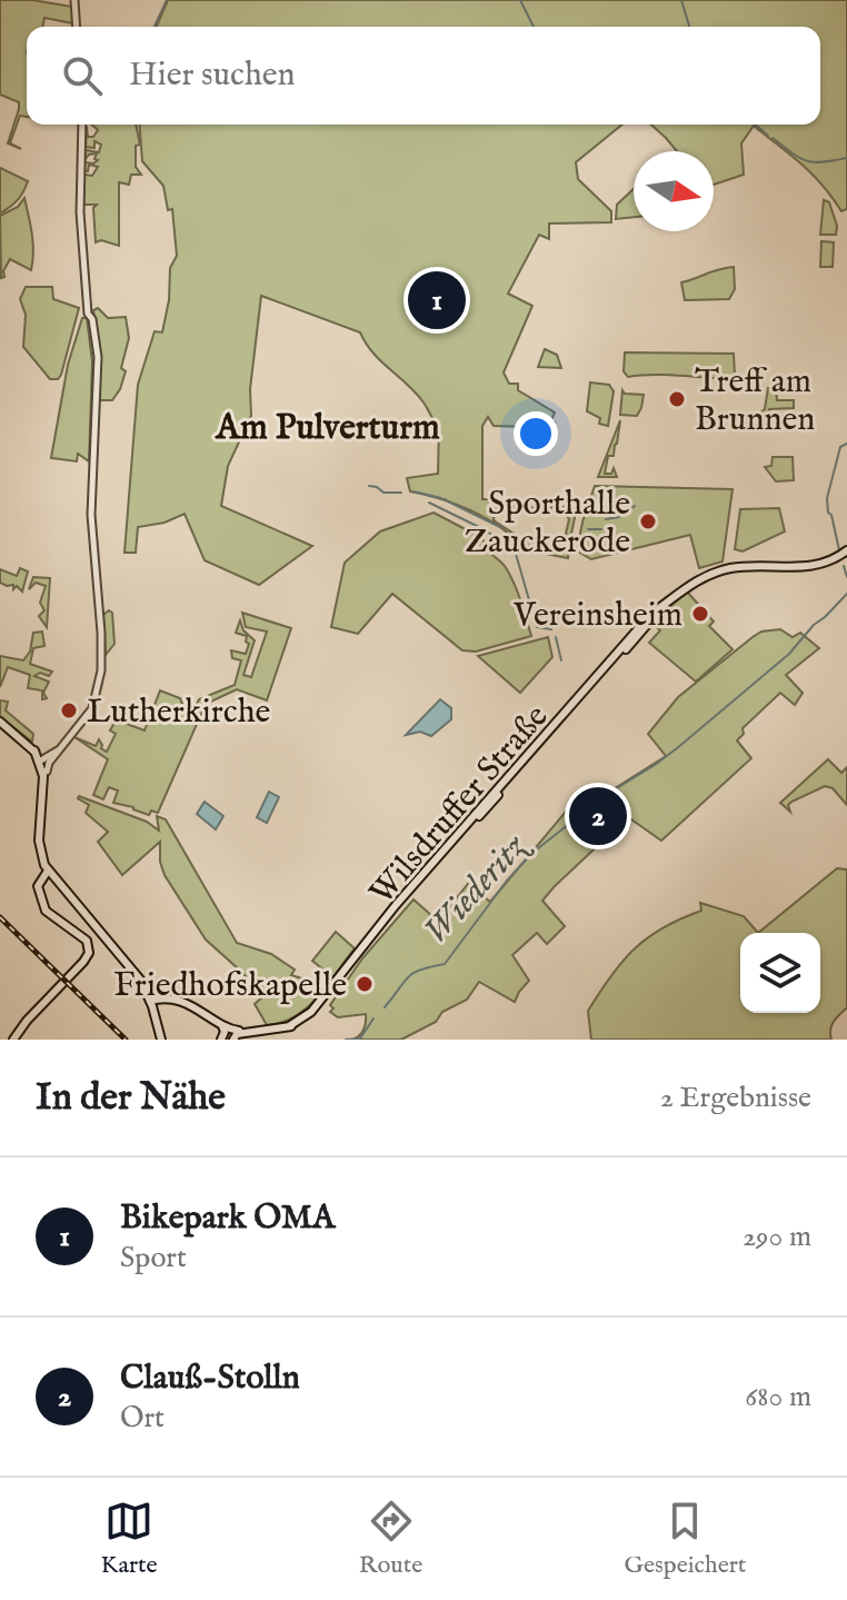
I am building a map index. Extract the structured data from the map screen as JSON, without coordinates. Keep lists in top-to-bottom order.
{
  "streets": {
    "main road": ["Wilsdruffer Straße"]
  },
  "districts": ["Am Pulverturm"],
  "water": ["Wiederitz"],
  "places": [
    "Treff am Brunnen",
    "Sporthalle Zauckerode",
    "Vereinsheim",
    "Lutherkirche",
    "Friedhofskapelle"
  ],
  "north": "right",
  "page": {
    "search": "Hier suchen",
    "pins": ["1", "2"],
    "heading": ["In der Nähe", "2 Ergebnisse"],
    "list": [
      {
        "mark": "1",
        "name": "Bikepark OMA",
        "note": "Sport",
        "value": "290 m"
      },
      {
        "mark": "2",
        "name": "Clauß-Stolln",
        "note": "Ort",
        "value": "680 m"
      }
    ],
    "nav": ["Karte", "Route", "Gespeichert"]
  }
}
